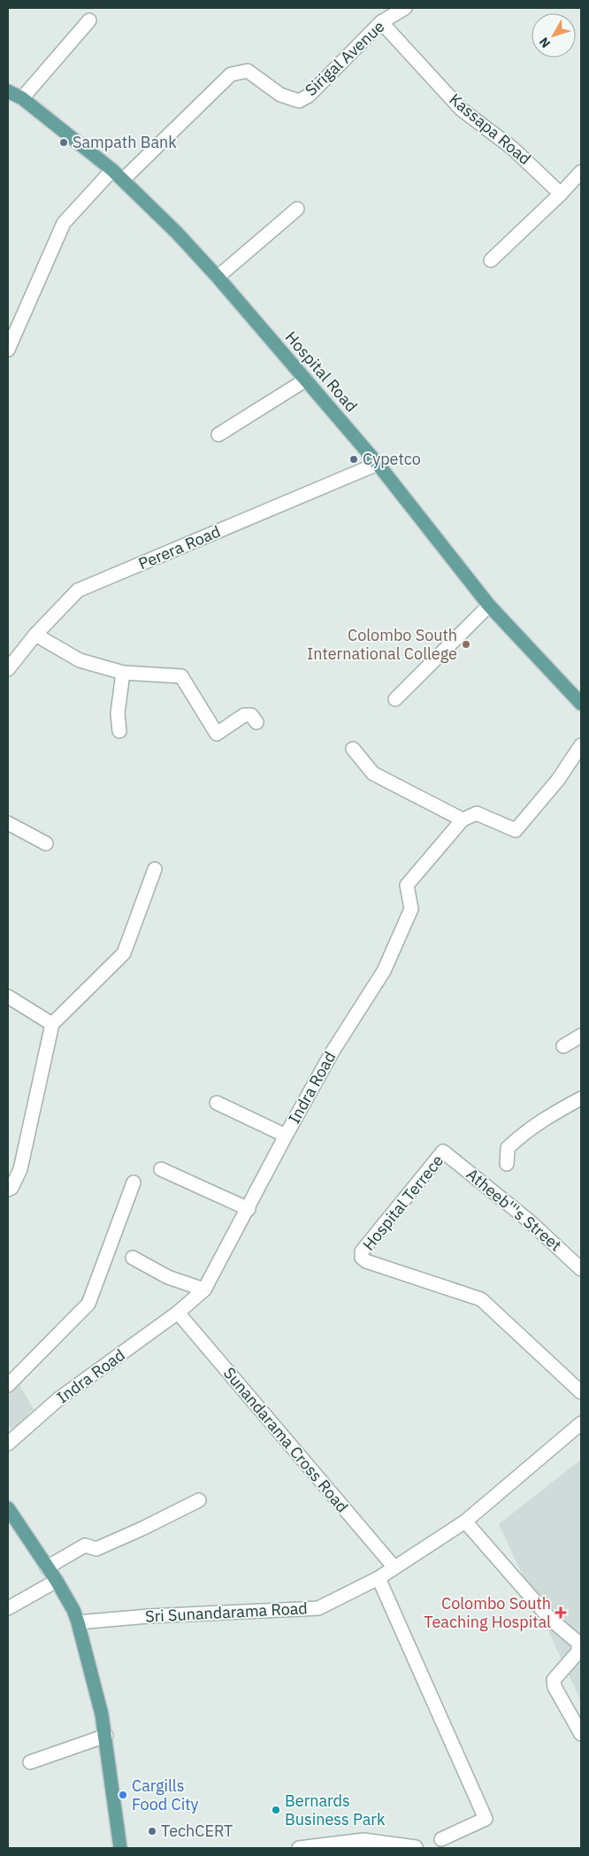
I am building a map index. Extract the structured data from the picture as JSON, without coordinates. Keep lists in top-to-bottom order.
{
  "streets": {
    "main road": ["Hospital Road"],
    "street": [
      "Sirigal Avenue",
      "Kassapa Road",
      "Perera Road",
      "Indra Road",
      "Hospital Terrece",
      "Atheeb'''s Street",
      "Sunandarama Cross Road",
      "Sri Sunandarama Road"
    ]
  },
  "crossings": [
    ["Sirigal Avenue", "Kassapa Road"],
    ["Sirigal Avenue", "Hospital Road"],
    ["Hospital Road", "Perera Road"],
    ["Indra Road", "Sunandarama Cross Road"],
    ["Hospital Terrece", "Atheeb'''s Street"],
    ["Sunandarama Cross Road", "Sri Sunandarama Road"]
  ],
  "places": {
    "other": [
      "Sampath Bank",
      "Cypetco",
      "Colombo South International College",
      "Cargills Food City",
      "Bernards Business Park",
      "TechCERT"
    ],
    "health": ["Colombo South Teaching Hospital"]
  },
  "north": "bottom left"
}
